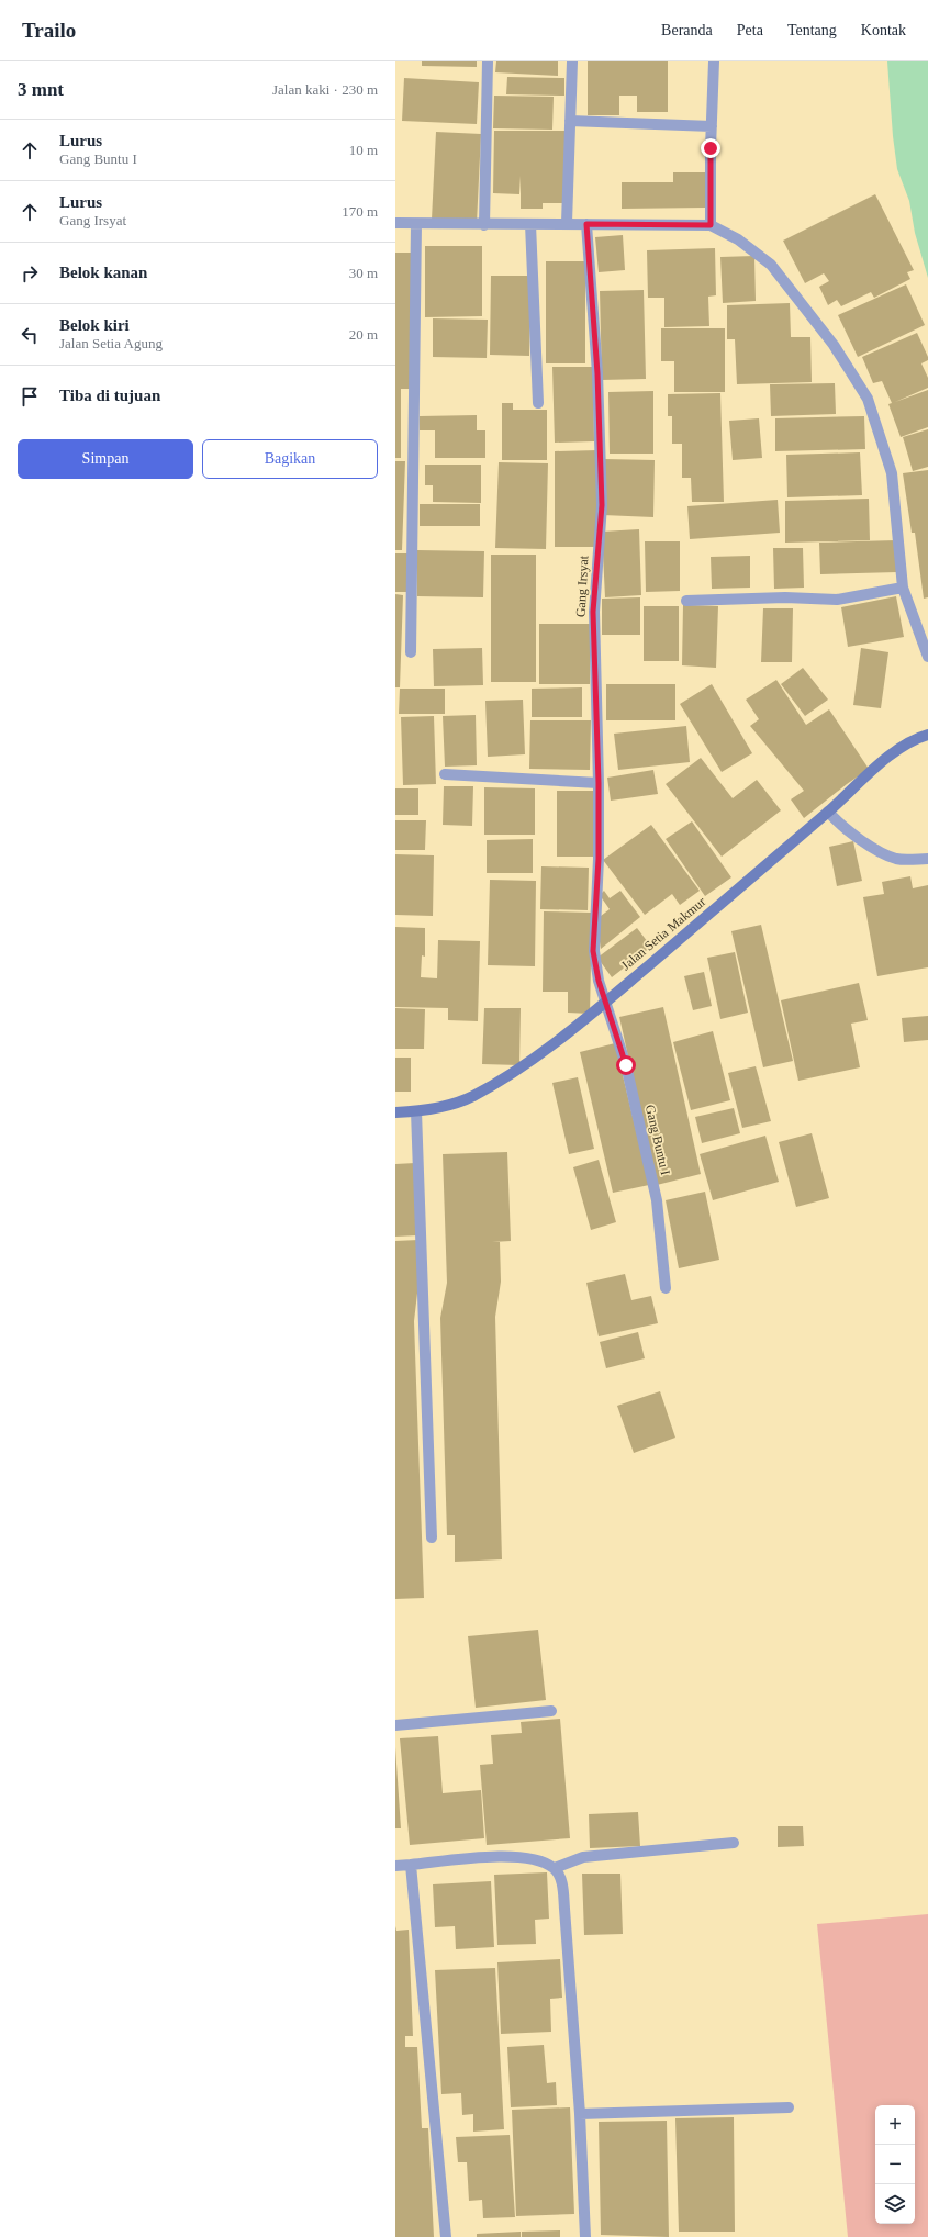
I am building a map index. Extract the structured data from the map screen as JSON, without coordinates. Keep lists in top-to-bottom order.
{
  "streets": {
    "main road": ["Jalan Setia Makmur"],
    "street": ["Gang Irsyat", "Gang Buntu I"]
  },
  "crossings": [
    ["Gang Irsyat", "Jalan Setia Makmur"],
    ["Gang Irsyat", "Gang Buntu I"],
    ["Jalan Setia Makmur", "Gang Buntu I"]
  ],
  "page": {
    "header": "Trailo",
    "nav": [
      "Beranda",
      "Peta",
      "Tentang",
      "Kontak"
    ],
    "heading": ["3 mnt", "Jalan kaki · 230 m"],
    "list": [
      ["Lurus", "Gang Buntu I", "10 m"],
      ["Lurus", "Gang Irsyat", "170 m"],
      ["Belok kanan", "30 m"],
      ["Belok kiri", "Jalan Setia Agung", "20 m"],
      "Tiba di tujuan"
    ],
    "buttons": ["Simpan", "Bagikan"],
    "map_buttons": ["+", "−"]
  }
}
